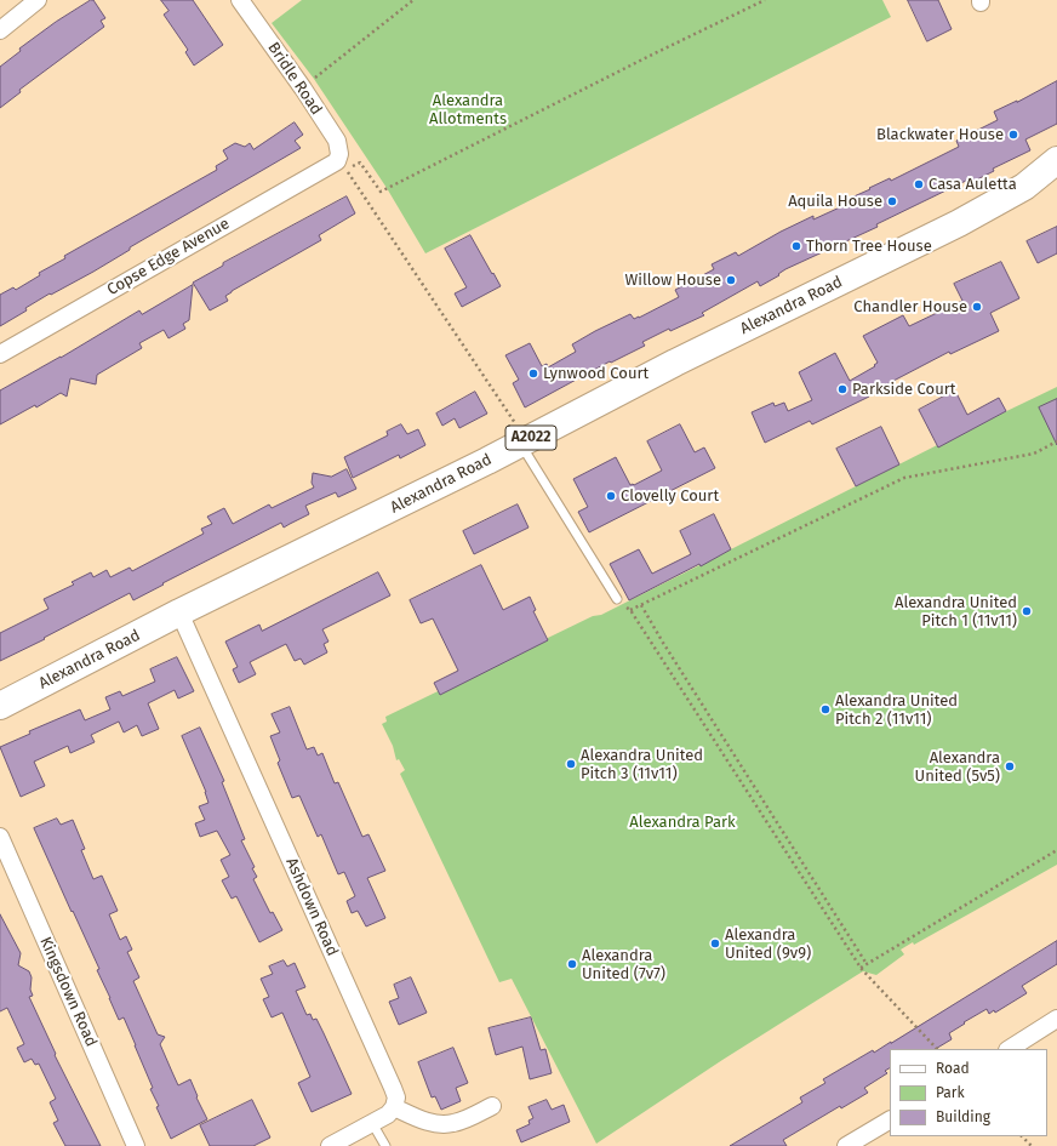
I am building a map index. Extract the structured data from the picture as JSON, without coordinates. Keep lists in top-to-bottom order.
{
  "streets": {
    "main road": ["Alexandra Road", "A2022"],
    "street": [
      "Bridle Road",
      "Copse Edge Avenue",
      "Ashdown Road",
      "Kingsdown Road"
    ]
  },
  "crossings": [
    ["Bridle Road", "Copse Edge Avenue"],
    ["Alexandra Road", "Ashdown Road"]
  ],
  "parks": ["Alexandra Allotments", "Alexandra Park"],
  "places": [
    "Blackwater House",
    "Casa Auletta",
    "Aquila House",
    "Thorn Tree House",
    "Willow House",
    "Chandler House",
    "Lynwood Court",
    "Parkside Court",
    "Clovelly Court",
    "Alexandra United Pitch 1 (11v11)",
    "Alexandra United Pitch 2 (11v11)",
    "Alexandra United Pitch 3 (11v11)",
    "Alexandra United (5v5)",
    "Alexandra United (9v9)",
    "Alexandra United (7v7)"
  ],
  "legend": ["Road", "Park", "Building"]
}
